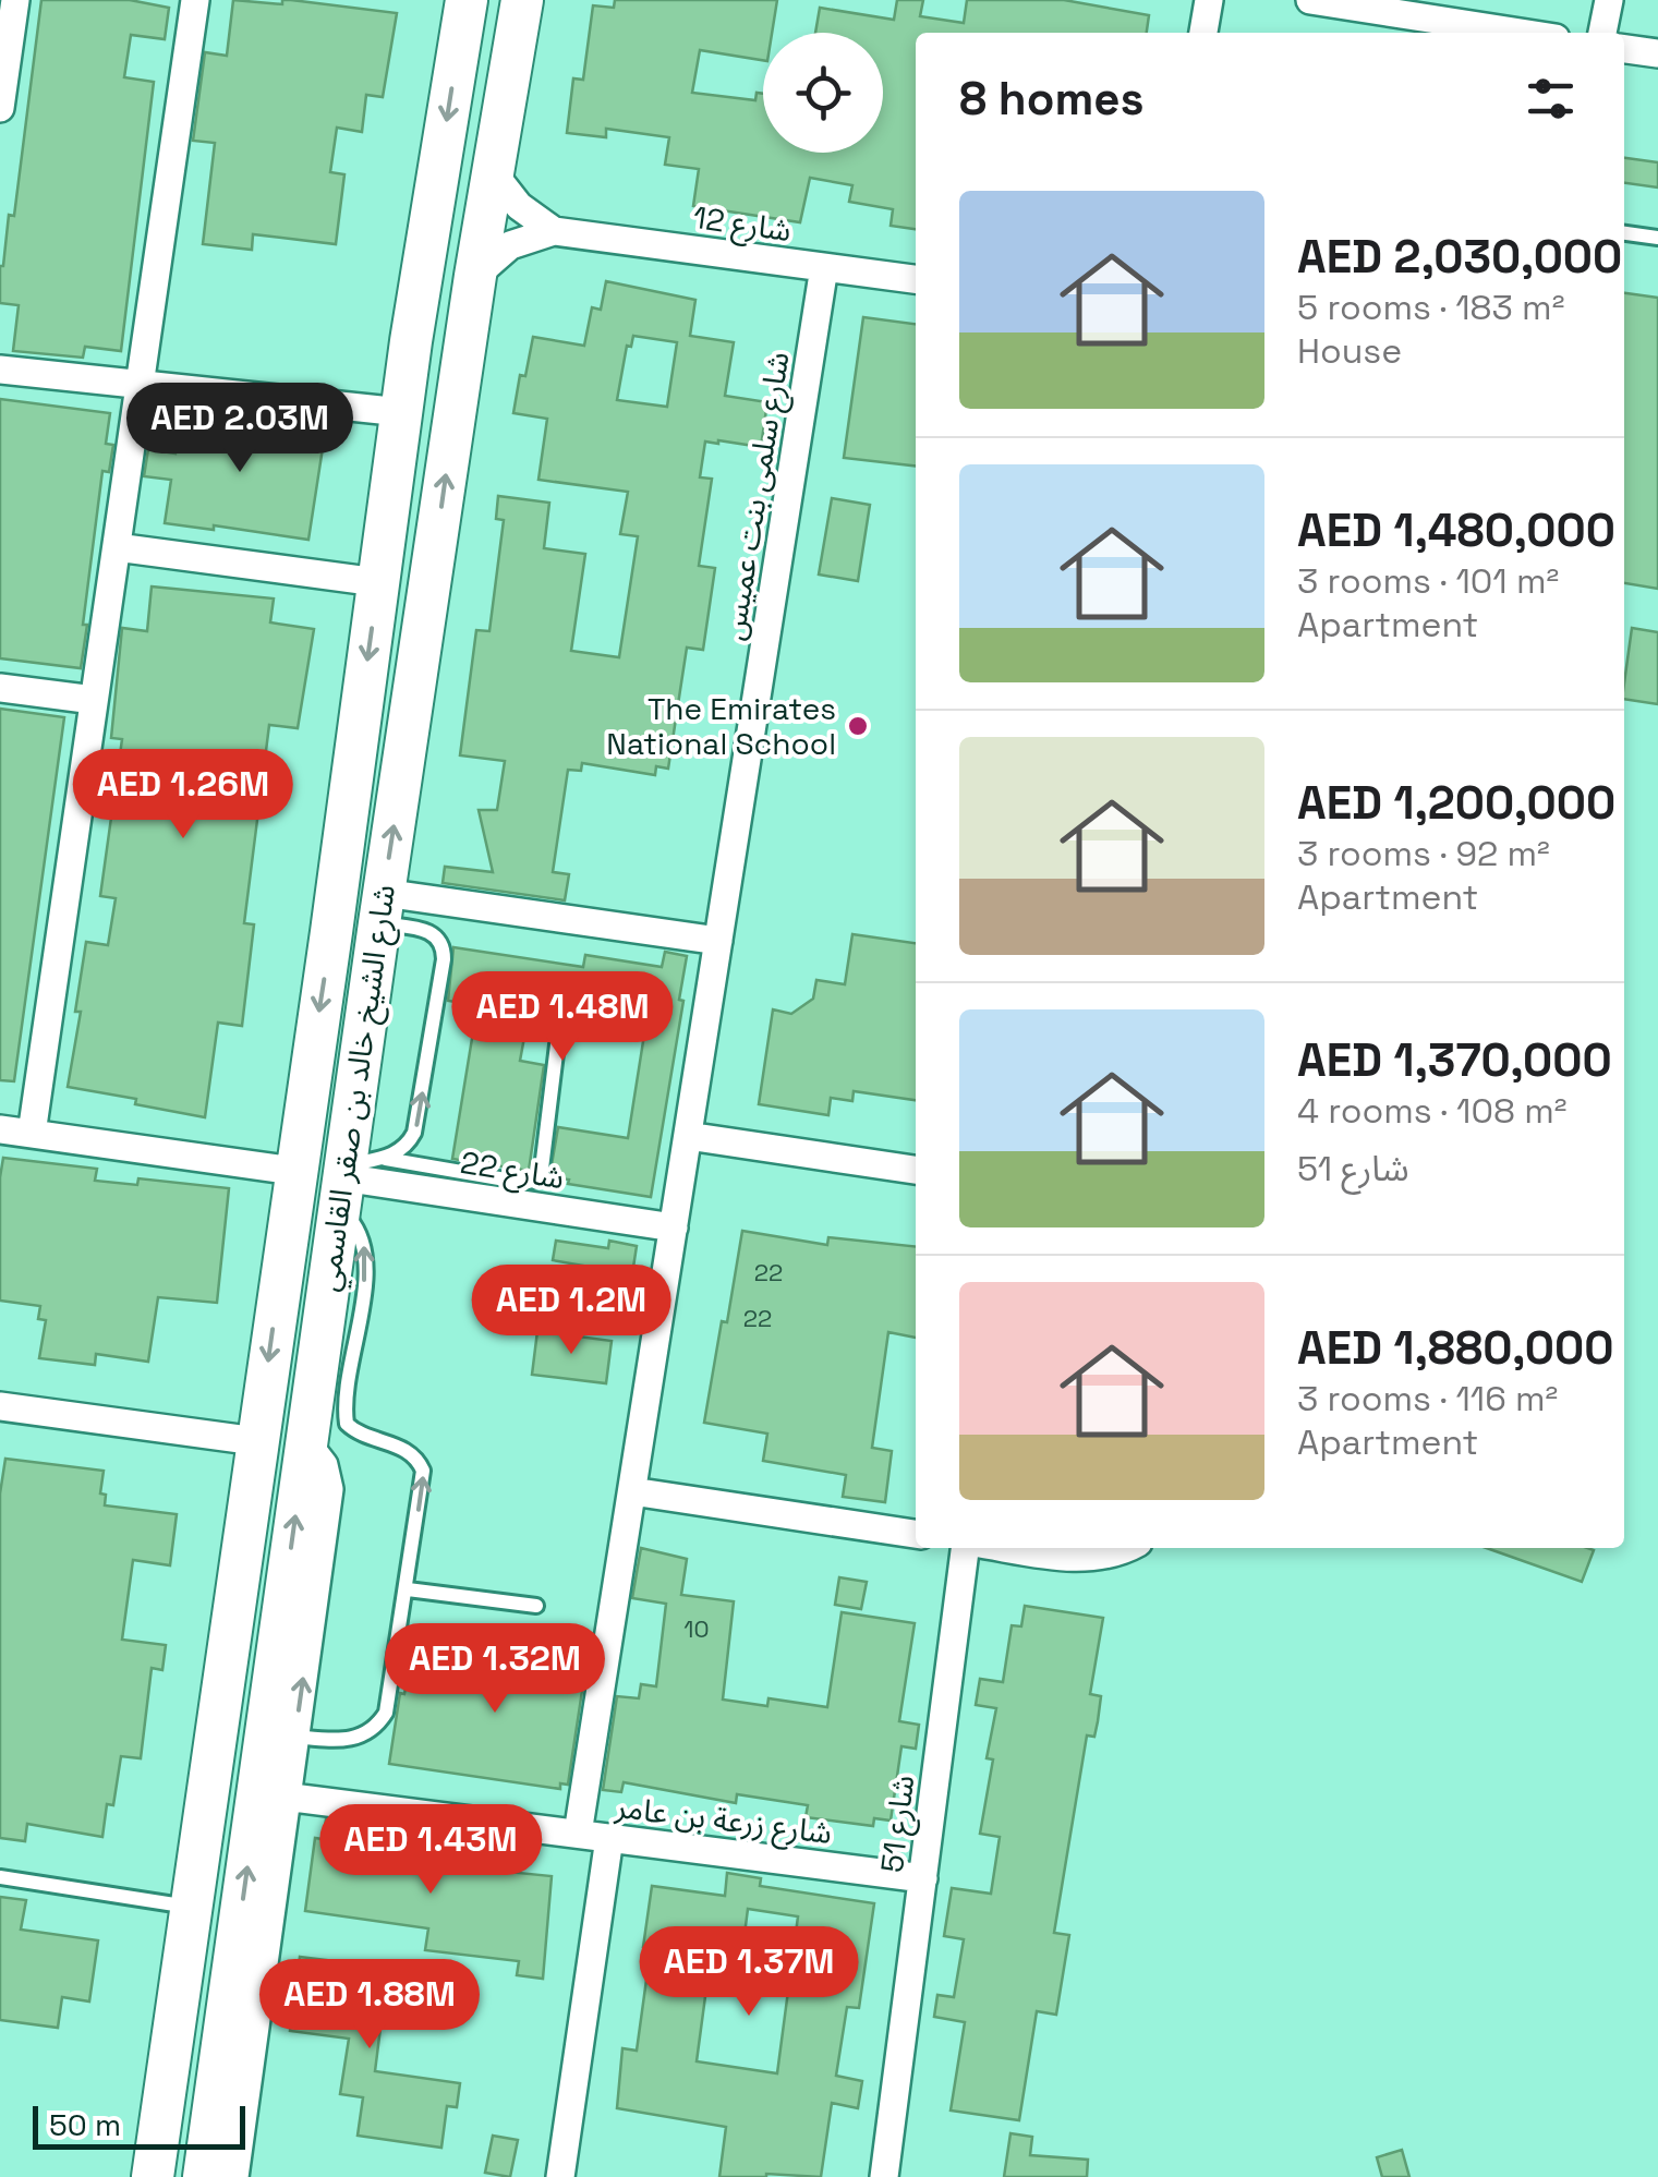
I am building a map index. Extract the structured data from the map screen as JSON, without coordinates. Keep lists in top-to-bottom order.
{
  "streets": {
    "main road": ["شارع الشيخ خالد بن صقر القاسمي"],
    "street": [
      "شارع 12",
      "شارع سلمى بنت عميس",
      "شارع 22",
      "شارع زرعة بن عامر",
      "شارع 51"
    ]
  },
  "crossings": [
    ["شارع 12", "شارع سلمى بنت عميس"],
    ["شارع 12", "شارع الشيخ خالد بن صقر القاسمي"],
    ["شارع سلمى بنت عميس", "شارع 22"],
    ["شارع سلمى بنت عميس", "شارع زرعة بن عامر"],
    ["شارع الشيخ خالد بن صقر القاسمي", "شارع 22"],
    ["شارع الشيخ خالد بن صقر القاسمي", "شارع زرعة بن عامر"],
    ["شارع زرعة بن عامر", "شارع 51"]
  ],
  "places": ["The Emirates National School"],
  "house_numbers": ["22", "22", "10"],
  "scale_bar": "50 m",
  "page": {
    "heading": "8 homes",
    "list": [
      {
        "name": "AED 2,030,000",
        "note": "5 rooms · 183 m² · House"
      },
      {
        "name": "AED 1,480,000",
        "note": "3 rooms · 101 m² · Apartment"
      },
      {
        "name": "AED 1,200,000",
        "note": "3 rooms · 92 m² · Apartment"
      },
      {
        "name": "AED 1,370,000",
        "note": "4 rooms · 108 m² · شارع 51"
      },
      {
        "name": "AED 1,880,000",
        "note": "3 rooms · 116 m² · Apartment"
      }
    ],
    "price": [
      "AED 2.03M",
      "AED 1.26M",
      "AED 1.48M",
      "AED 1.2M",
      "AED 1.32M",
      "AED 1.43M",
      "AED 1.37M",
      "AED 1.88M"
    ],
    "scale": "50 m"
  }
}
